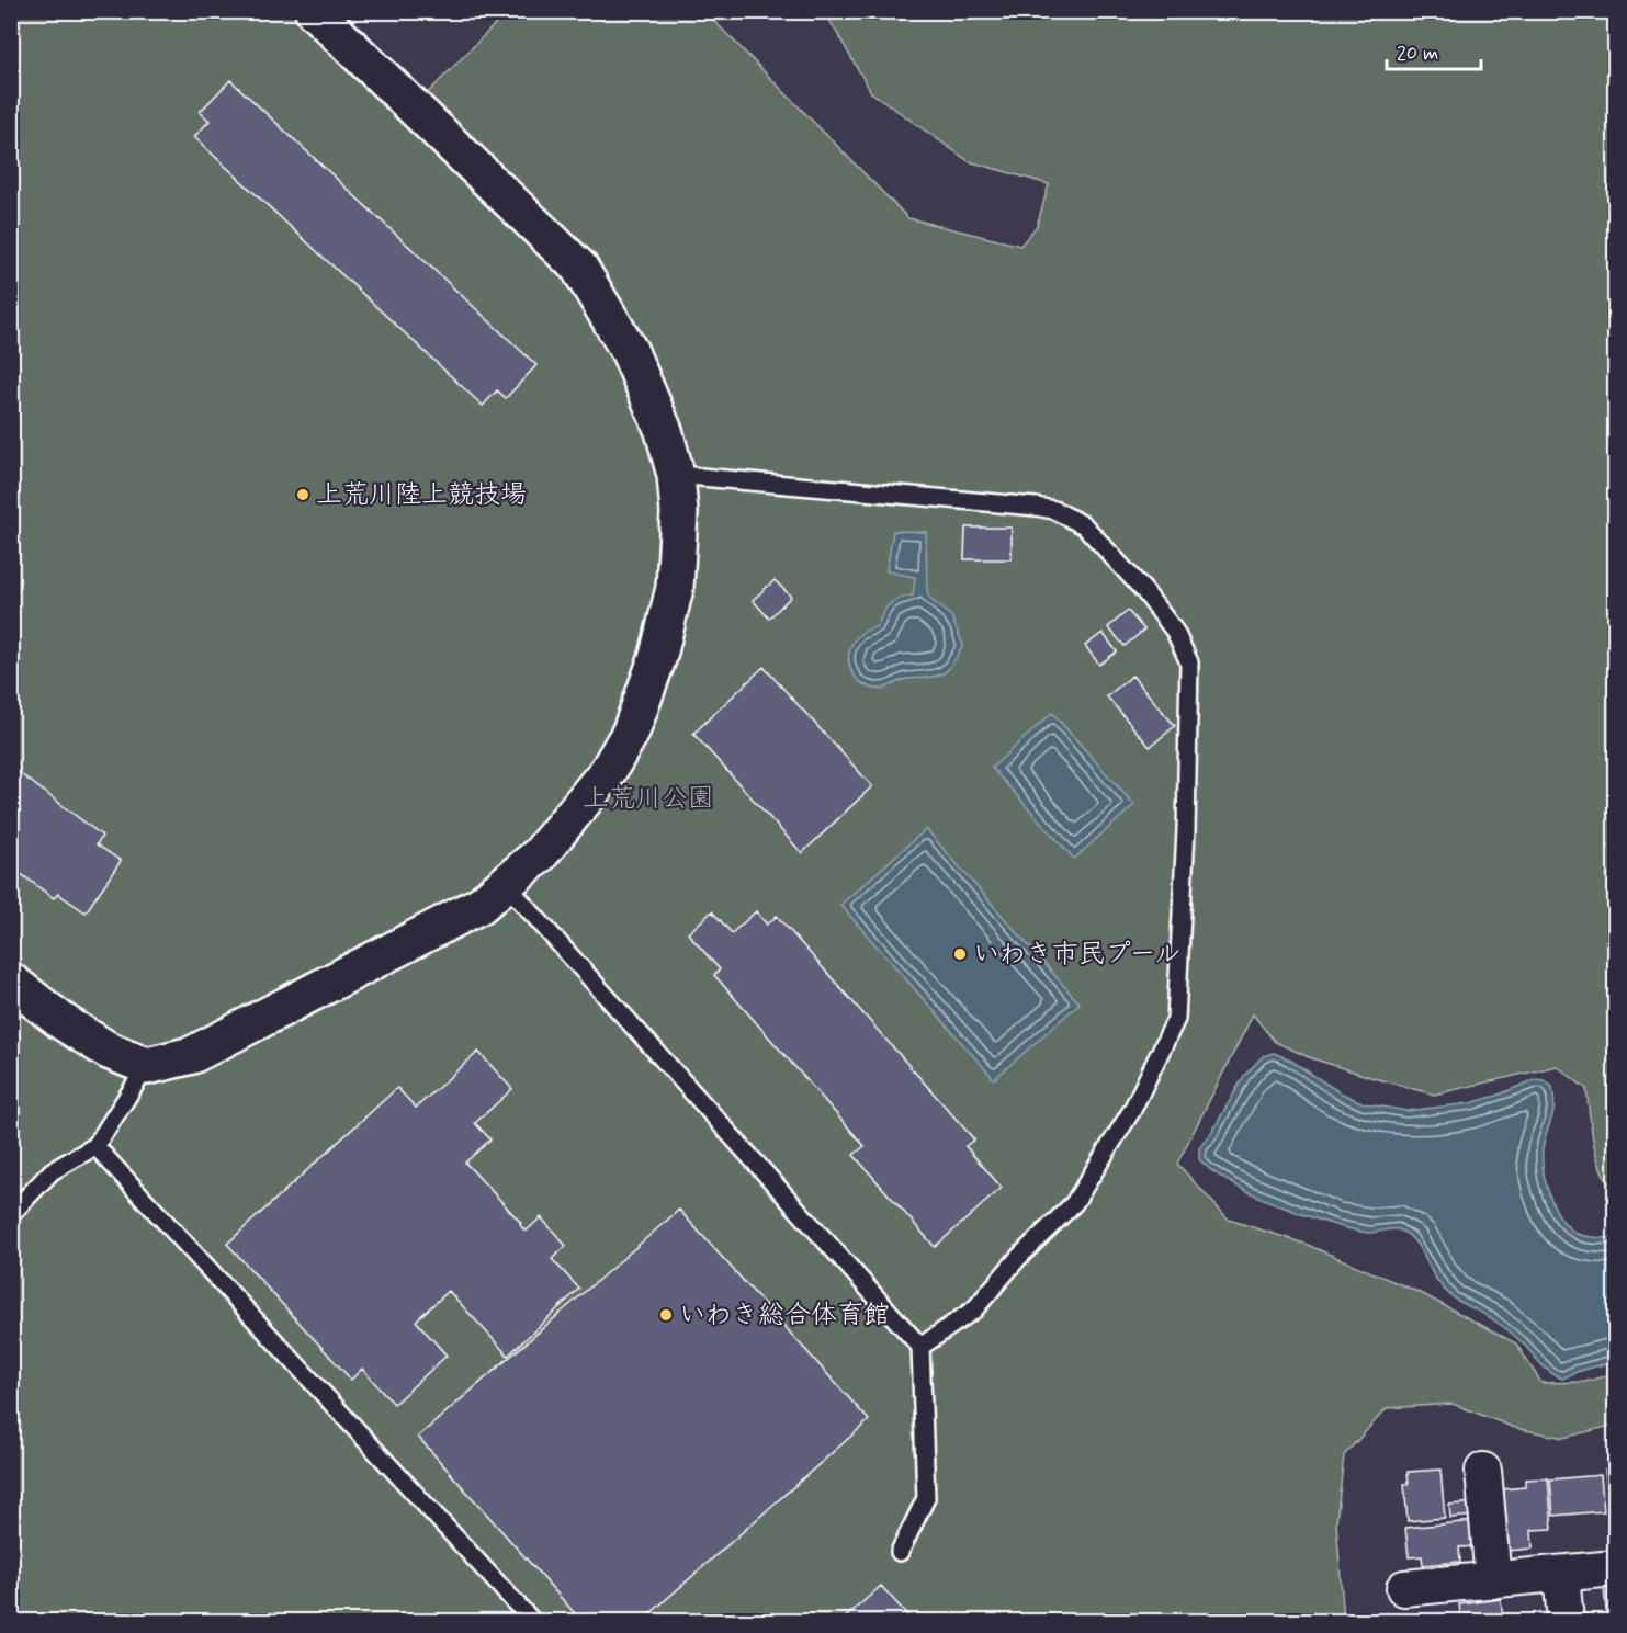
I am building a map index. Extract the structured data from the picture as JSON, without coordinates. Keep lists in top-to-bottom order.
{
  "parks": ["上荒川公園"],
  "places": ["上荒川陸上競技場", "いわき市民プール", "いわき総合体育館"],
  "scale_bar": "20 m"
}
